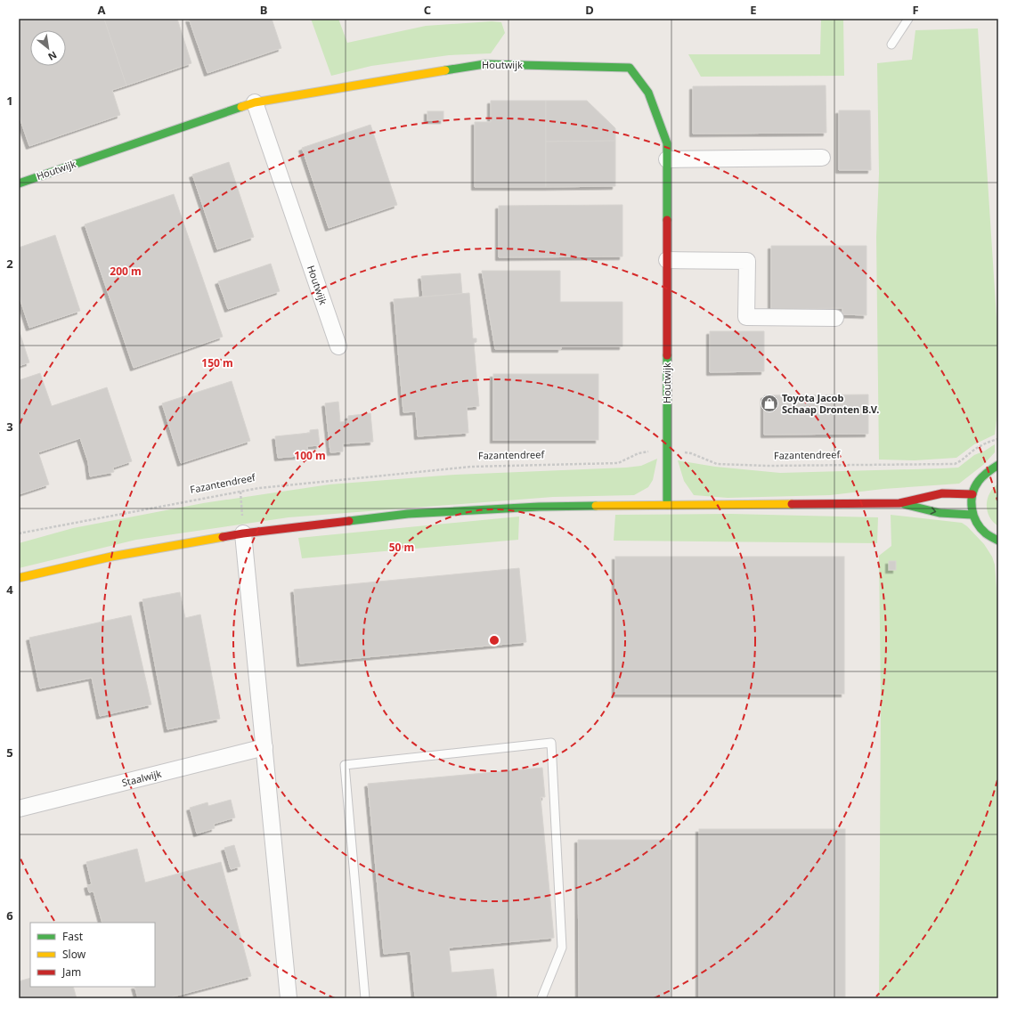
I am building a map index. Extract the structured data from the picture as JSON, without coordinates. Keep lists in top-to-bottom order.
{
  "streets": {
    "street": ["Houtwijk", "Staalwijk"],
    "path": ["Fazantendreef"]
  },
  "crossings": [
    ["Houtwijk", "Fazantendreef"]
  ],
  "places": {
    "shop": ["Toyota Jacob Schaap Dronten B.V."]
  },
  "legend": ["Fast", "Slow", "Jam"],
  "north": "bottom right",
  "grid": {
    "columns": [
      "A",
      "B",
      "C",
      "D",
      "E",
      "F"
    ],
    "rows": [
      "1",
      "2",
      "3",
      "4",
      "5",
      "6"
    ]
  },
  "rings": [
    "200 m",
    "150 m",
    "100 m",
    "50 m"
  ]
}
